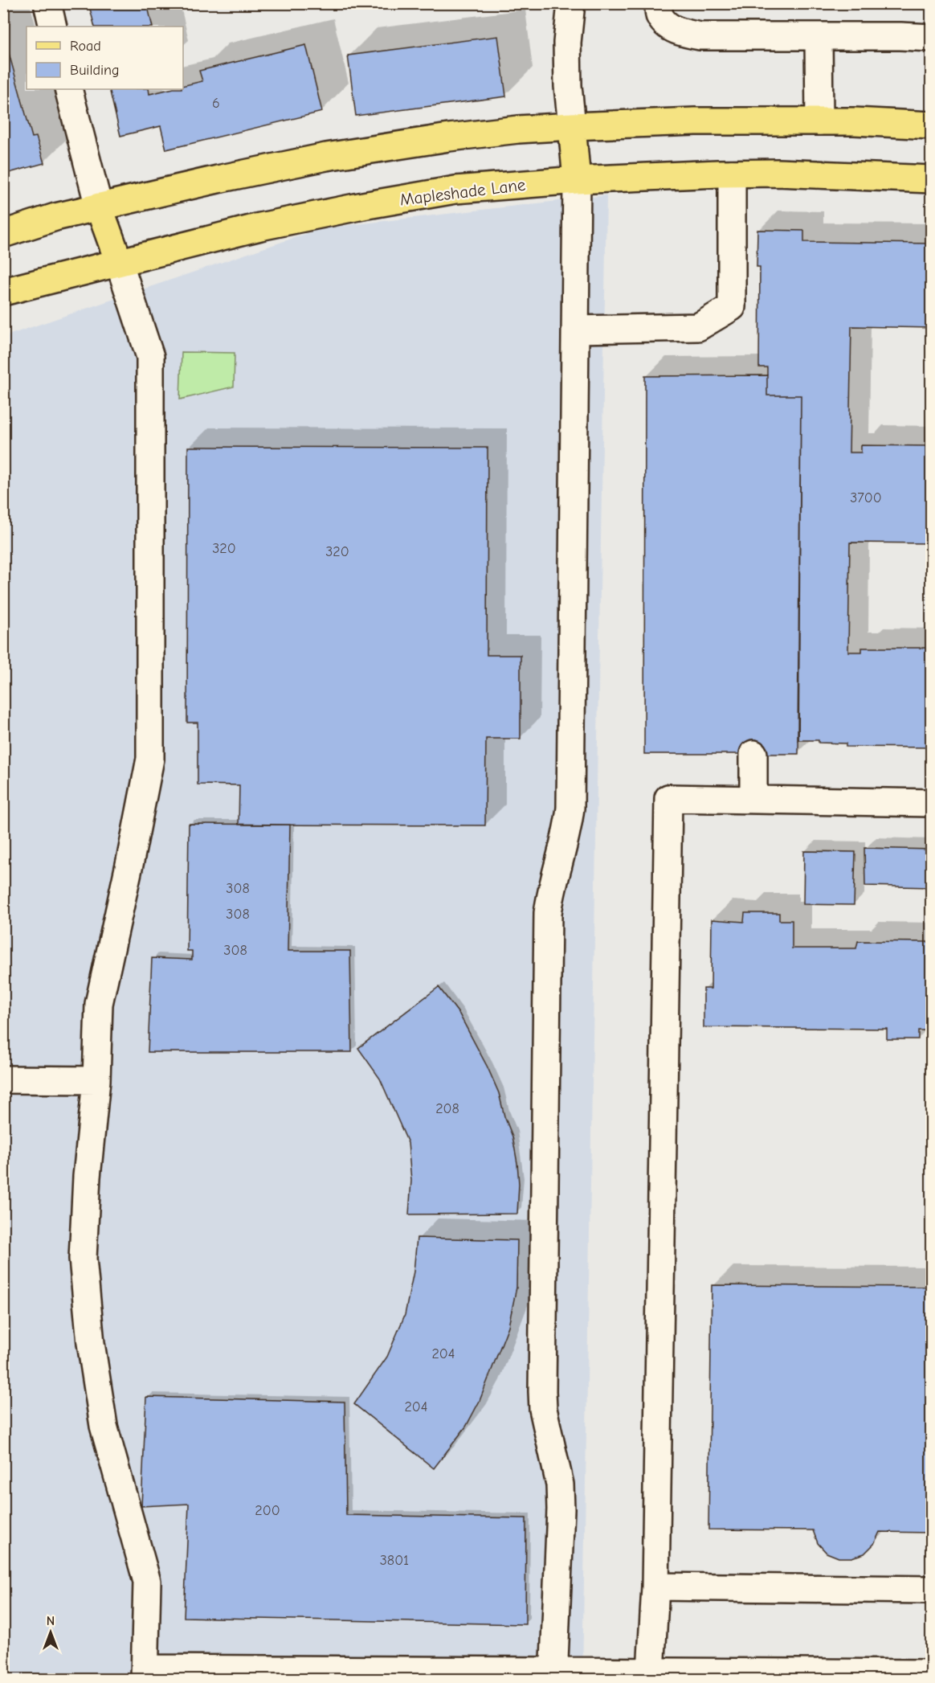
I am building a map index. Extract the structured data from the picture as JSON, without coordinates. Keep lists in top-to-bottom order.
{
  "streets": {
    "main road": ["Mapleshade Lane"]
  },
  "house_numbers": [
    "6",
    "3700",
    "320",
    "320",
    "308",
    "308",
    "308",
    "208",
    "204",
    "204",
    "200",
    "3801"
  ],
  "legend": ["Road", "Building"],
  "north": "top"
}
